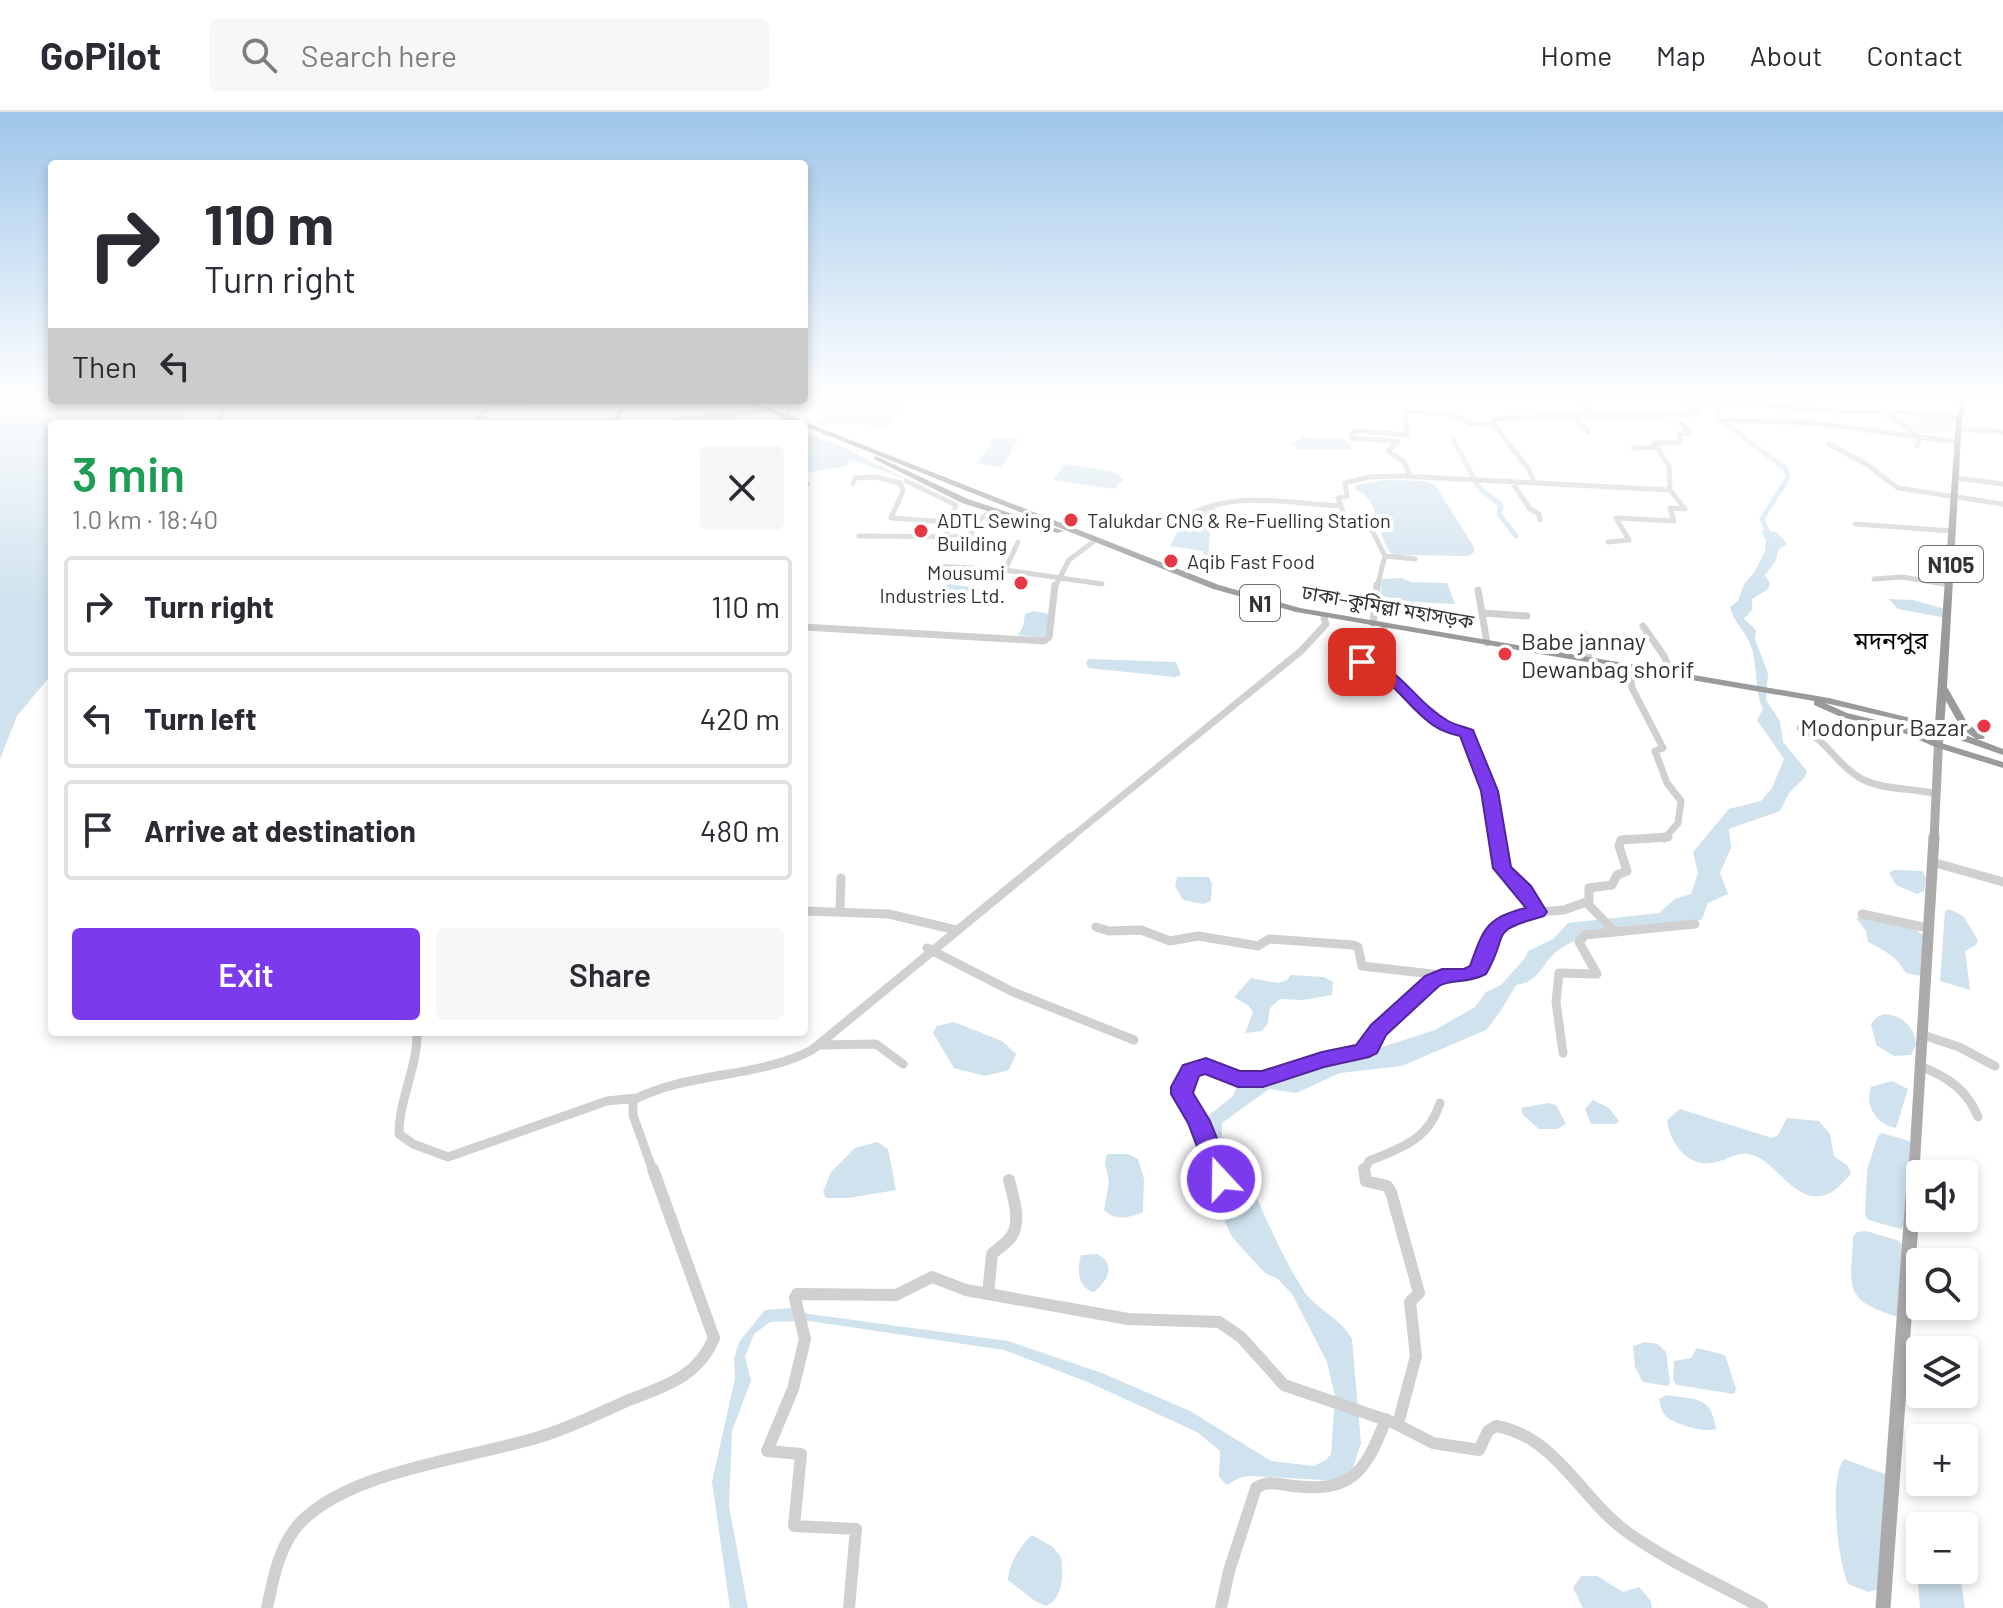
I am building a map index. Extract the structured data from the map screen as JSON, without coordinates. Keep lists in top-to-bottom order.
{
  "streets": {
    "highway": ["N105", "N1", "ঢাকা–কুমিল্লা মহাসড়ক"]
  },
  "crossings": [
    ["N105", "ঢাকা–কুমিল্লা মহাসড়ক"]
  ],
  "districts": ["মদনপুর"],
  "places": [
    "Talukdar CNG & Re-Fuelling Station",
    "ADTL Sewing Building",
    "Aqib Fast Food",
    "Mousumi Industries Ltd.",
    "Babe jannay Dewanbag shorif",
    "Modonpur Bazar"
  ],
  "page": {
    "header": "GoPilot",
    "search": "Search here",
    "nav": [
      "Home",
      "Map",
      "About",
      "Contact"
    ],
    "turn": ["110 m", "Turn right"],
    "then": "Then",
    "heading": ["3 min", "1.0 km · 18:40"],
    "list": [
      {
        "name": "Turn right",
        "value": "110 m"
      },
      {
        "name": "Turn left",
        "value": "420 m"
      },
      {
        "name": "Arrive at destination",
        "value": "480 m"
      }
    ],
    "buttons": ["Exit", "Share"],
    "map_buttons": ["+", "−"]
  }
}
